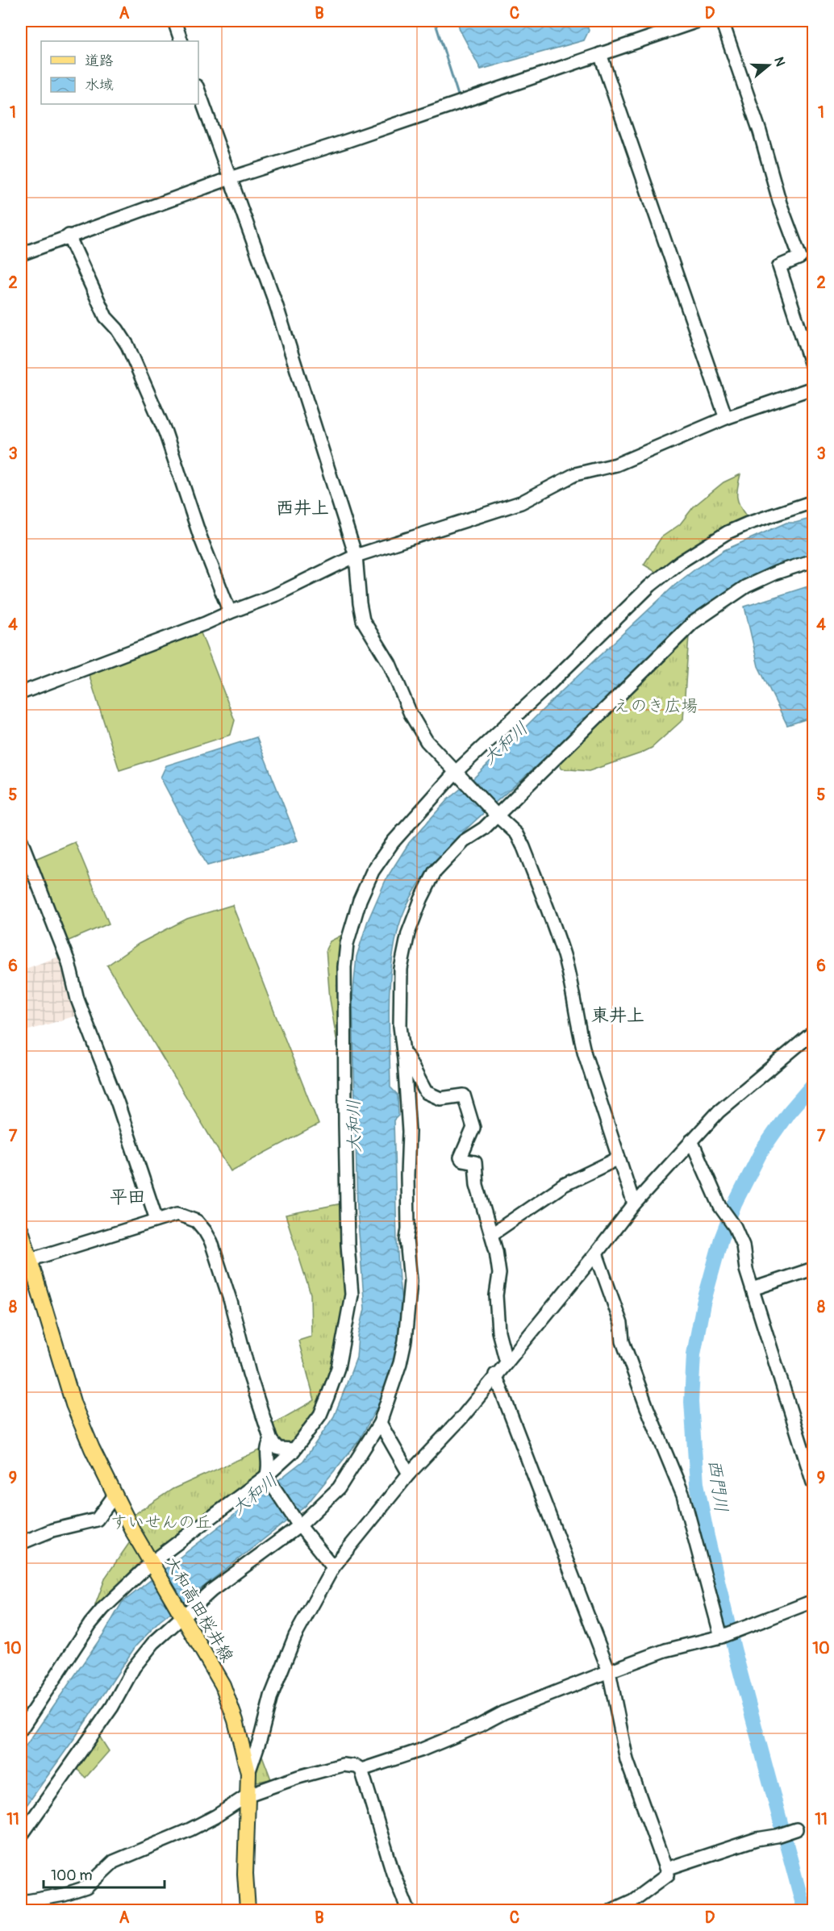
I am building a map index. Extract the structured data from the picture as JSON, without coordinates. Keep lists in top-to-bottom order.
{
  "streets": {
    "main road": ["大和高田桜井線"]
  },
  "districts": ["西井上", "東井上", "平田"],
  "water": ["大和川", "西門川"],
  "parks": ["えのき広場", "すいせんの丘"],
  "legend": ["道路", "水域"],
  "scale_bar": "100 m",
  "north": "right",
  "grid": {
    "columns": [
      "A",
      "B",
      "C",
      "D"
    ],
    "rows": [
      "1",
      "2",
      "3",
      "4",
      "5",
      "6",
      "7",
      "8",
      "9",
      "10",
      "11"
    ]
  }
}
